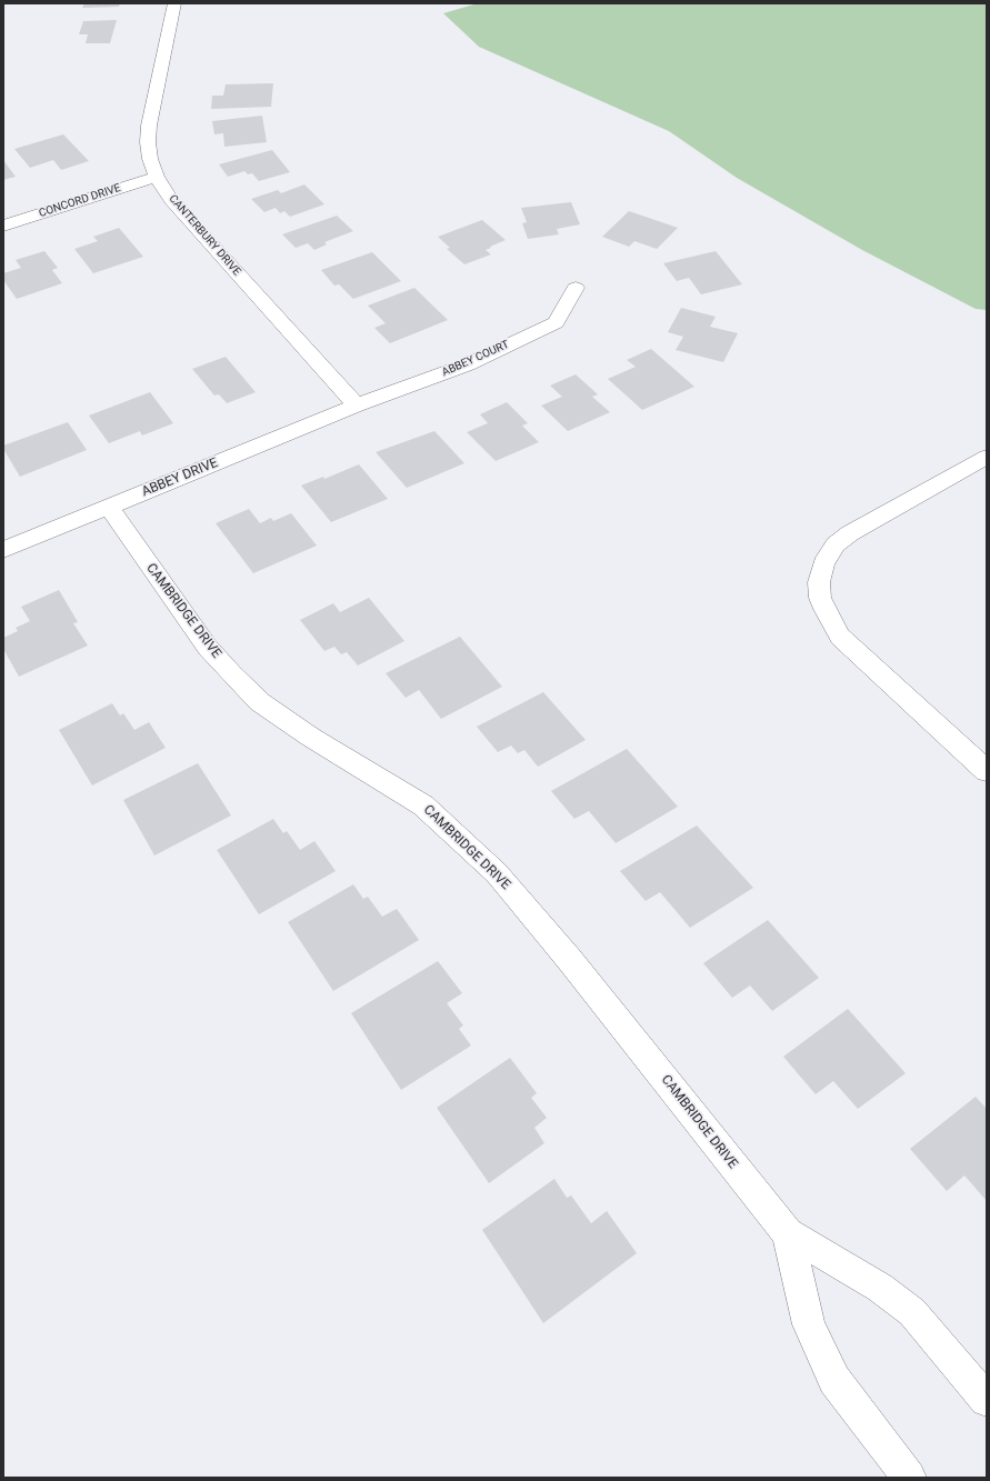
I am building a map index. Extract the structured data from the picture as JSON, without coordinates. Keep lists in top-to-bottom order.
{
  "streets": {
    "street": [
      "CONCORD DRIVE",
      "CANTERBURY DRIVE",
      "ABBEY COURT",
      "ABBEY DRIVE",
      "CAMBRIDGE DRIVE"
    ]
  },
  "crossings": [
    ["CONCORD DRIVE", "CANTERBURY DRIVE"],
    ["CANTERBURY DRIVE", "ABBEY COURT"],
    ["CANTERBURY DRIVE", "ABBEY DRIVE"],
    ["ABBEY COURT", "ABBEY DRIVE"],
    ["ABBEY DRIVE", "CAMBRIDGE DRIVE"]
  ]
}
